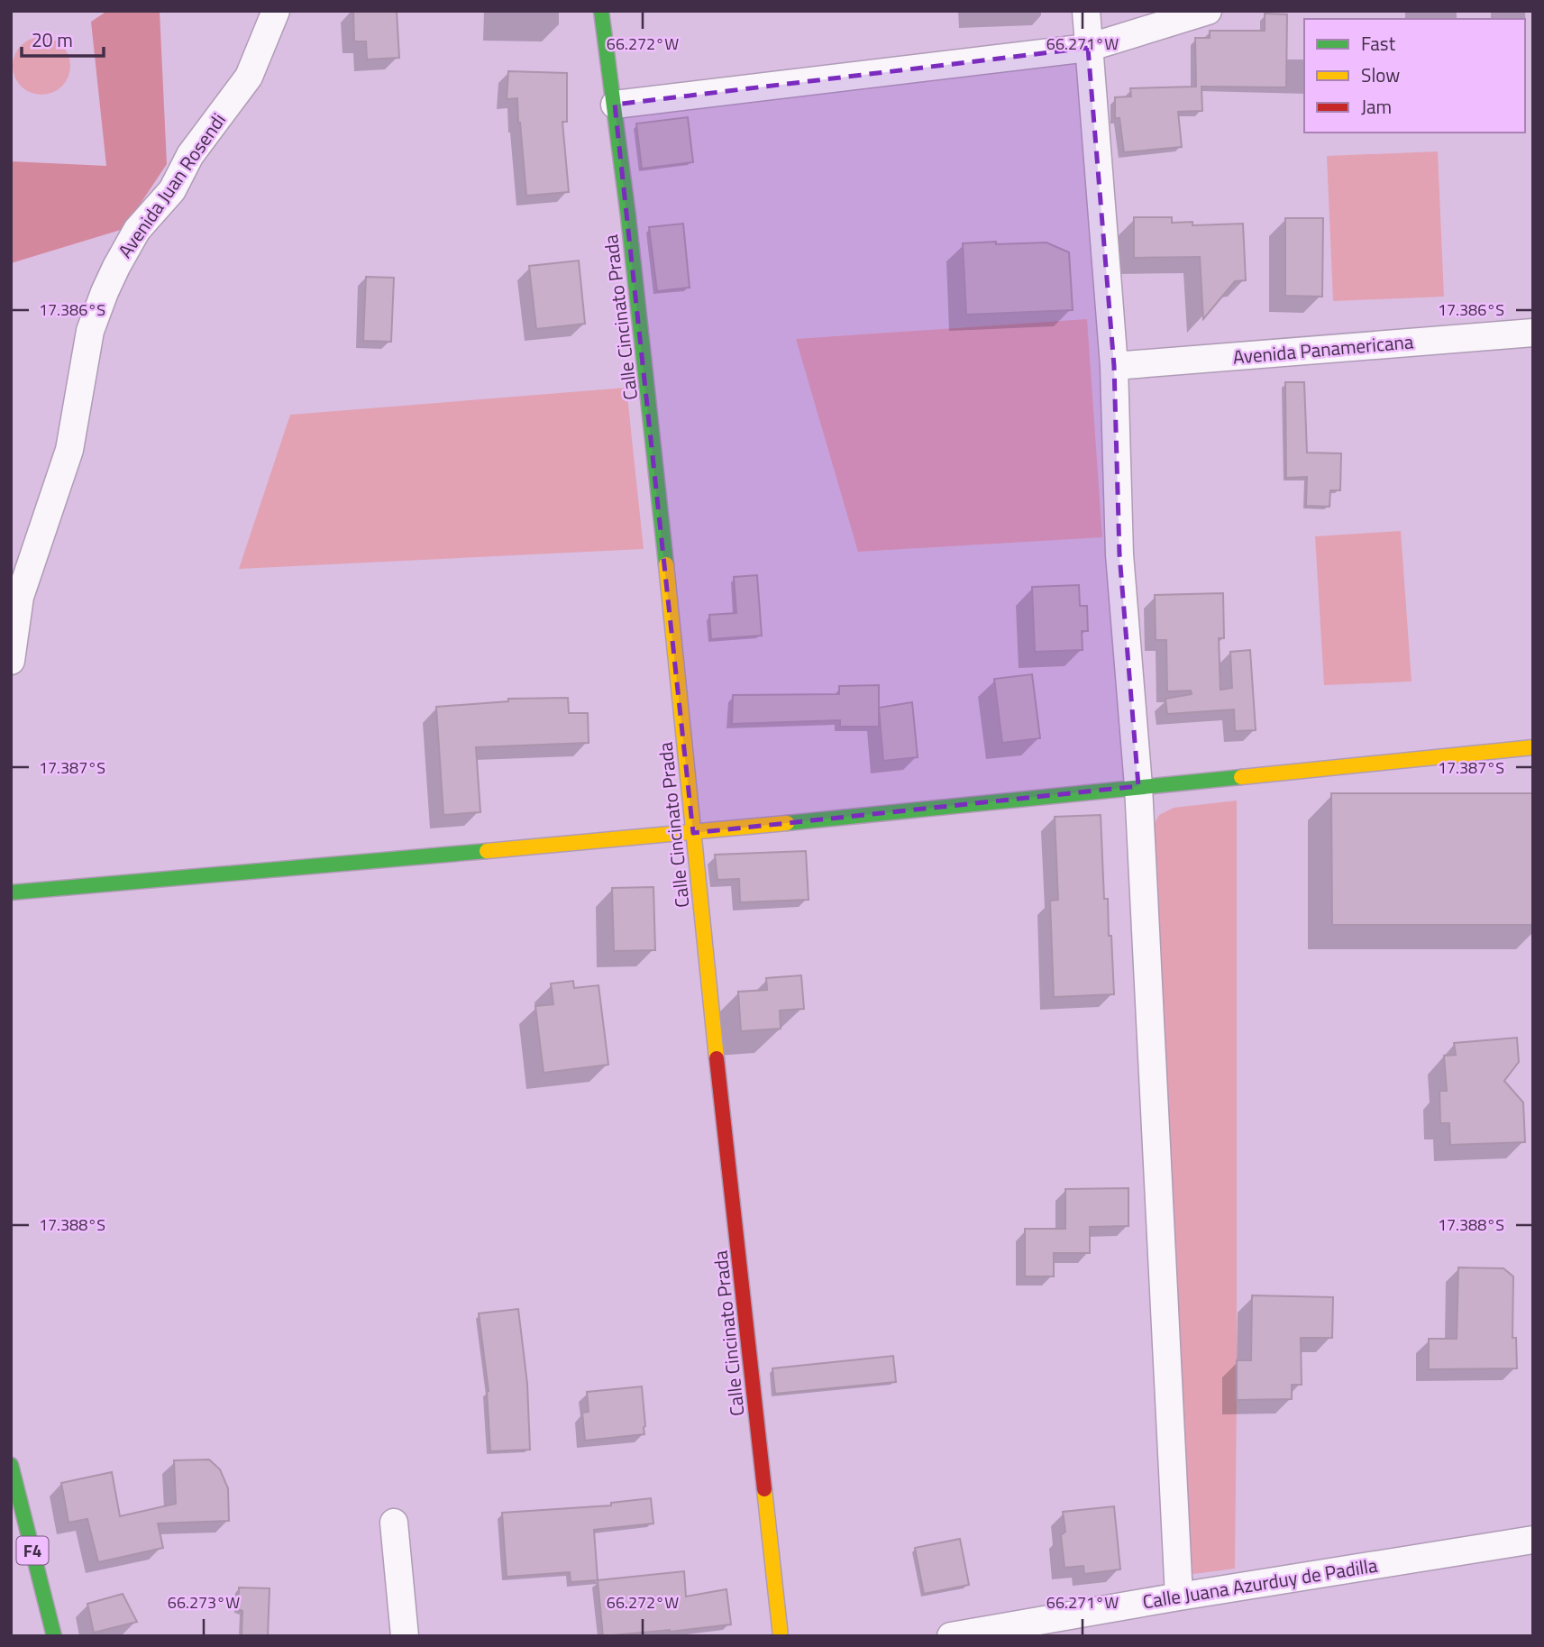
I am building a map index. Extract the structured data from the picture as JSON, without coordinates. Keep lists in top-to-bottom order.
{
  "streets": {
    "main road": ["Calle Cincinato Prada", "F4"],
    "street": ["Avenida Juan Rosendi", "Avenida Panamericana", "Calle Juana Azurduy de Padilla"]
  },
  "legend": ["Fast", "Slow", "Jam"],
  "scale_bar": "20 m",
  "coordinates": [
    "66.272°W",
    "66.271°W",
    "17.386°S",
    "17.387°S",
    "17.388°S",
    "66.273°W"
  ]
}
